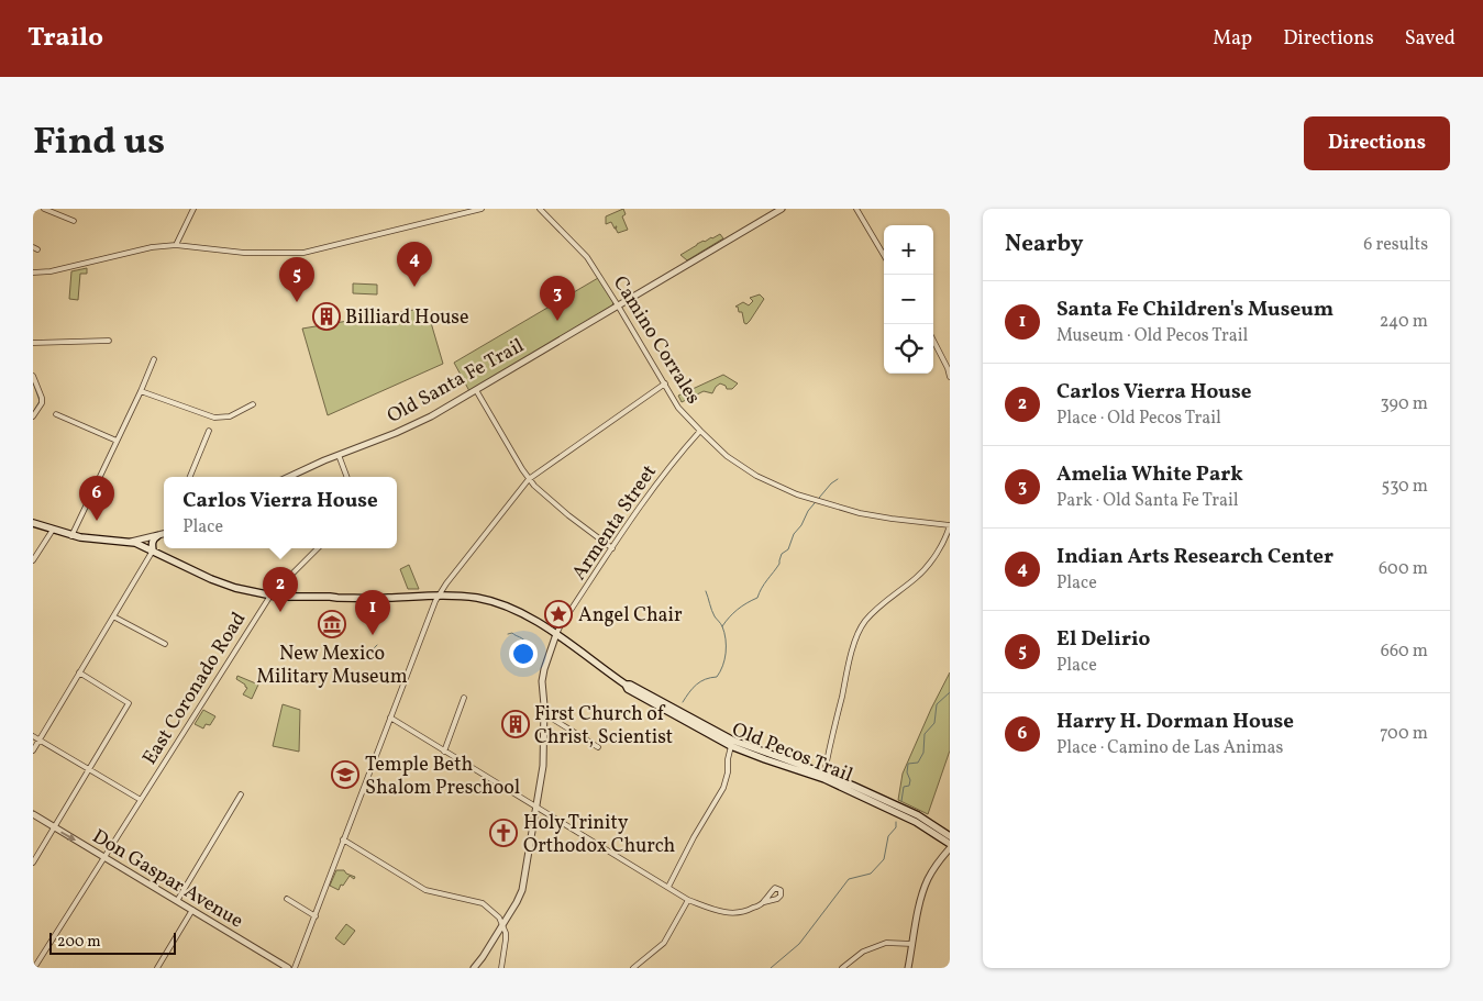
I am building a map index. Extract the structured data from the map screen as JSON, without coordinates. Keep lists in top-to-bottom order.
{
  "streets": {
    "main road": ["Old Pecos Trail"],
    "street": [
      "Camino Corrales",
      "Old Santa Fe Trail",
      "Armenta Street",
      "East Coronado Road",
      "Don Gaspar Avenue"
    ]
  },
  "crossings": [
    ["Camino Corrales", "Old Santa Fe Trail"],
    ["Camino Corrales", "Armenta Street"],
    ["Armenta Street", "Old Pecos Trail"],
    ["East Coronado Road", "Old Pecos Trail"],
    ["East Coronado Road", "Don Gaspar Avenue"]
  ],
  "places": {
    "building": ["Billiard House", "First Church of Christ, Scientist"],
    "place": ["Angel Chair"],
    "museum": ["New Mexico Military Museum"],
    "school or university": ["Temple Beth Shalom Preschool"],
    "church": ["Holy Trinity Orthodox Church"]
  },
  "scale_bar": "200 m",
  "page": {
    "header": "Trailo",
    "nav": ["Map", "Directions", "Saved"],
    "title": "Find us",
    "buttons": "Directions",
    "heading": ["Nearby", "6 results"],
    "map_buttons": ["+", "−"],
    "pins": [
      "4",
      "5",
      "3",
      "6",
      "2",
      "1"
    ],
    "list": [
      {
        "mark": "1",
        "name": "Santa Fe Children's Museum",
        "note": "Museum · Old Pecos Trail",
        "value": "240 m"
      },
      {
        "mark": "2",
        "name": "Carlos Vierra House",
        "note": "Place · Old Pecos Trail",
        "value": "390 m"
      },
      {
        "mark": "3",
        "name": "Amelia White Park",
        "note": "Park · Old Santa Fe Trail",
        "value": "530 m"
      },
      {
        "mark": "4",
        "name": "Indian Arts Research Center",
        "note": "Place",
        "value": "600 m"
      },
      {
        "mark": "5",
        "name": "El Delirio",
        "note": "Place",
        "value": "660 m"
      },
      {
        "mark": "6",
        "name": "Harry H. Dorman House",
        "note": "Place · Camino de Las Animas",
        "value": "700 m"
      }
    ],
    "popup": ["Carlos Vierra House", "Place"],
    "scale": "200 m"
  }
}
